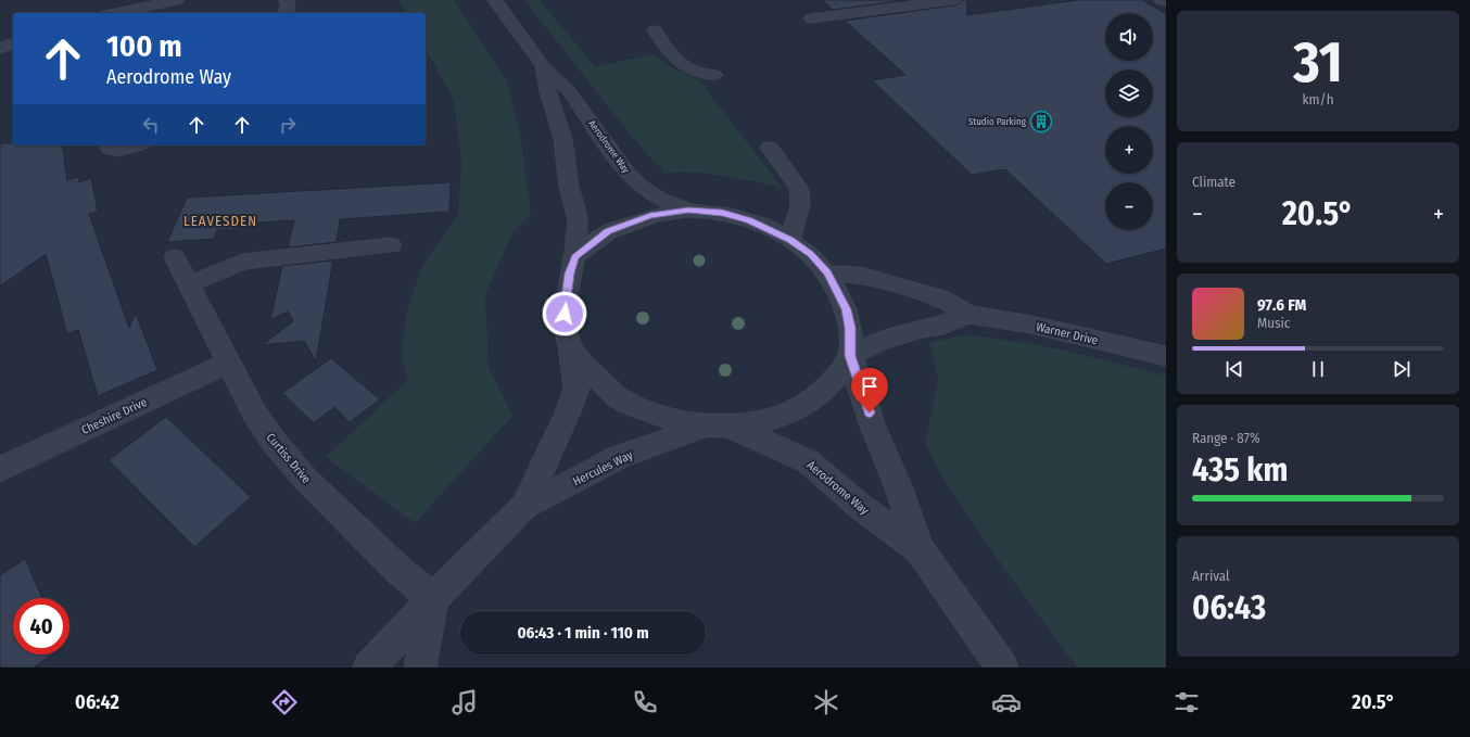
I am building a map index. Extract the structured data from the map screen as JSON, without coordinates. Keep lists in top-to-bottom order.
{
  "streets": {
    "street": [
      "Aerodrome Way",
      "Warner Drive",
      "Cheshire Drive",
      "Curtiss Drive",
      "Hercules Way"
    ]
  },
  "crossings": [
    ["Aerodrome Way", "Hercules Way"],
    ["Cheshire Drive", "Curtiss Drive"],
    ["Curtiss Drive", "Hercules Way"]
  ],
  "districts": ["LEAVESDEN"],
  "places": {
    "building": ["Studio Parking"]
  },
  "page": {
    "tile": [
      ["31", "km/h"],
      "Climate",
      ["Range · 87%", "435 km"],
      ["Arrival", "06:43"]
    ],
    "map_buttons": ["+", "−"],
    "turn": ["100 m", "Aerodrome Way"],
    "heat": ["−", "20.5°", "+"],
    "song": ["97.6 FM", "Music"],
    "limit": "40",
    "trip": "06:43 · 1 min · 110 m",
    "tabs": ["06:42", "20.5°"]
  }
}
